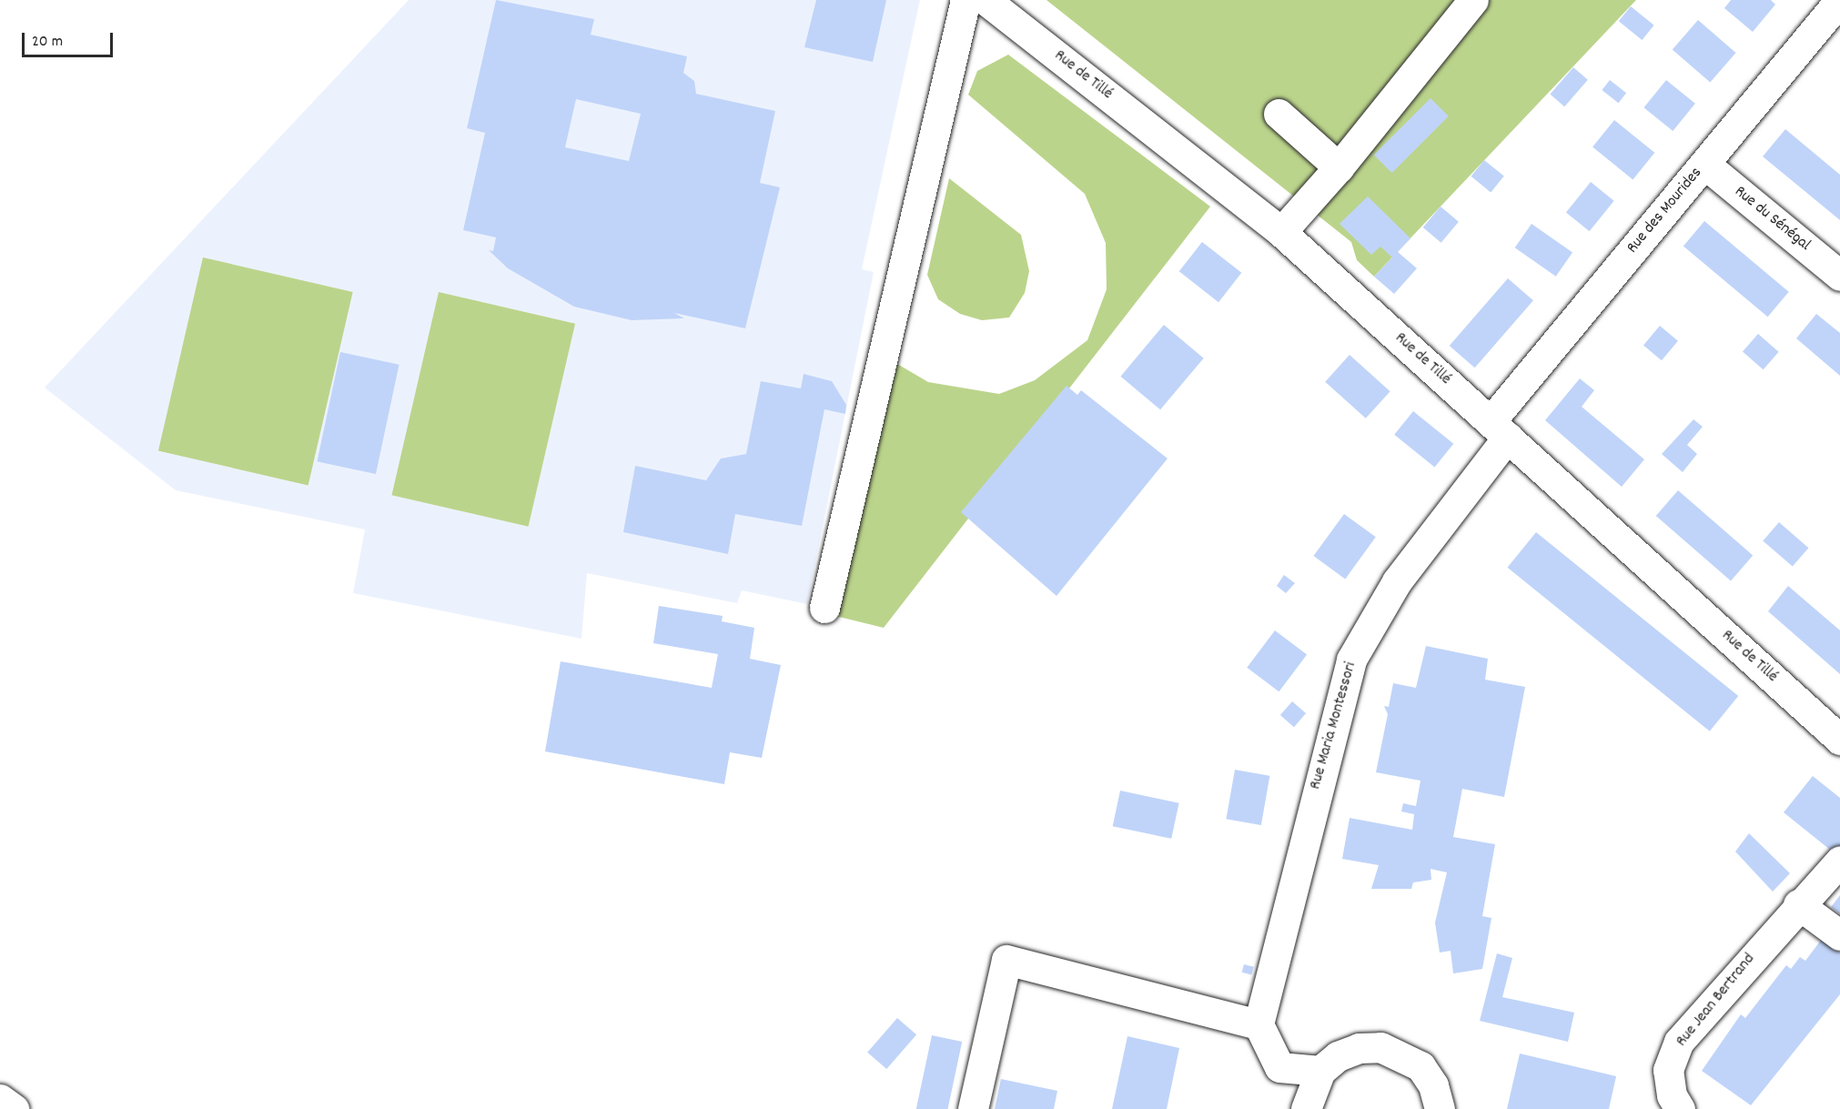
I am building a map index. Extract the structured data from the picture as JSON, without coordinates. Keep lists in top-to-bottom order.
{
  "streets": {
    "street": [
      "Rue de Tillé",
      "Rue des Mourides",
      "Rue du Sénégal",
      "Rue Maria Montessori",
      "Rue Jean Bertrand"
    ]
  },
  "crossings": [
    ["Rue de Tillé", "Rue des Mourides"],
    ["Rue de Tillé", "Rue Maria Montessori"],
    ["Rue des Mourides", "Rue du Sénégal"],
    ["Rue des Mourides", "Rue Maria Montessori"]
  ],
  "scale_bar": "20 m"
}
